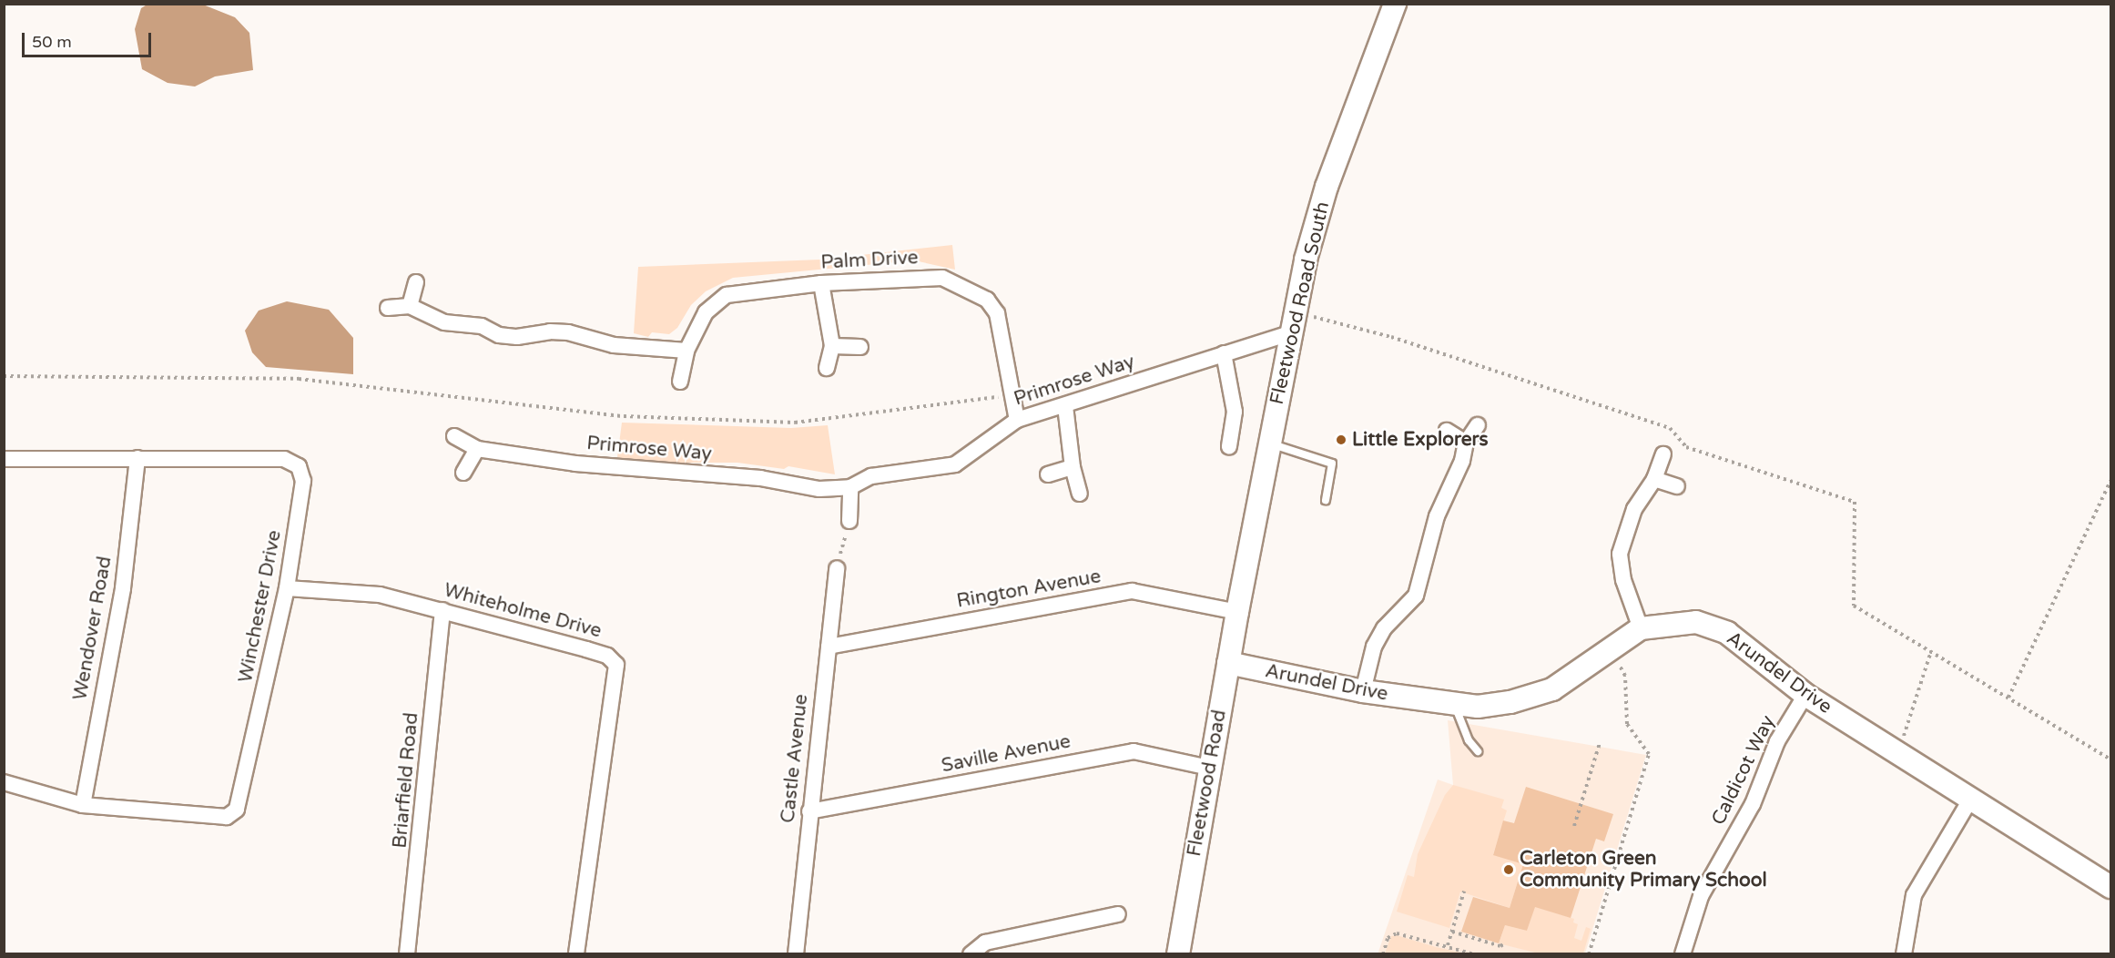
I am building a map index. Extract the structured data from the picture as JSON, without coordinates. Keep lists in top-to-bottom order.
{
  "streets": {
    "street": [
      "Palm Drive",
      "Fleetwood Road South",
      "Primrose Way",
      "Rington Avenue",
      "Winchester Drive",
      "Whiteholme Drive",
      "Wendover Road",
      "Arundel Drive",
      "Saville Avenue",
      "Castle Avenue",
      "Caldicot Way",
      "Briarfield Road",
      "Fleetwood Road"
    ]
  },
  "crossings": [
    ["Palm Drive", "Primrose Way"],
    ["Fleetwood Road South", "Primrose Way"],
    ["Fleetwood Road South", "Rington Avenue"],
    ["Fleetwood Road South", "Fleetwood Road"],
    ["Rington Avenue", "Castle Avenue"],
    ["Rington Avenue", "Fleetwood Road"],
    ["Winchester Drive", "Whiteholme Drive"],
    ["Winchester Drive", "Wendover Road"],
    ["Whiteholme Drive", "Briarfield Road"],
    ["Arundel Drive", "Caldicot Way"],
    ["Arundel Drive", "Fleetwood Road"],
    ["Saville Avenue", "Castle Avenue"],
    ["Saville Avenue", "Fleetwood Road"]
  ],
  "places": ["Little Explorers", "Carleton Green Community Primary School"],
  "scale_bar": "50 m"
}
